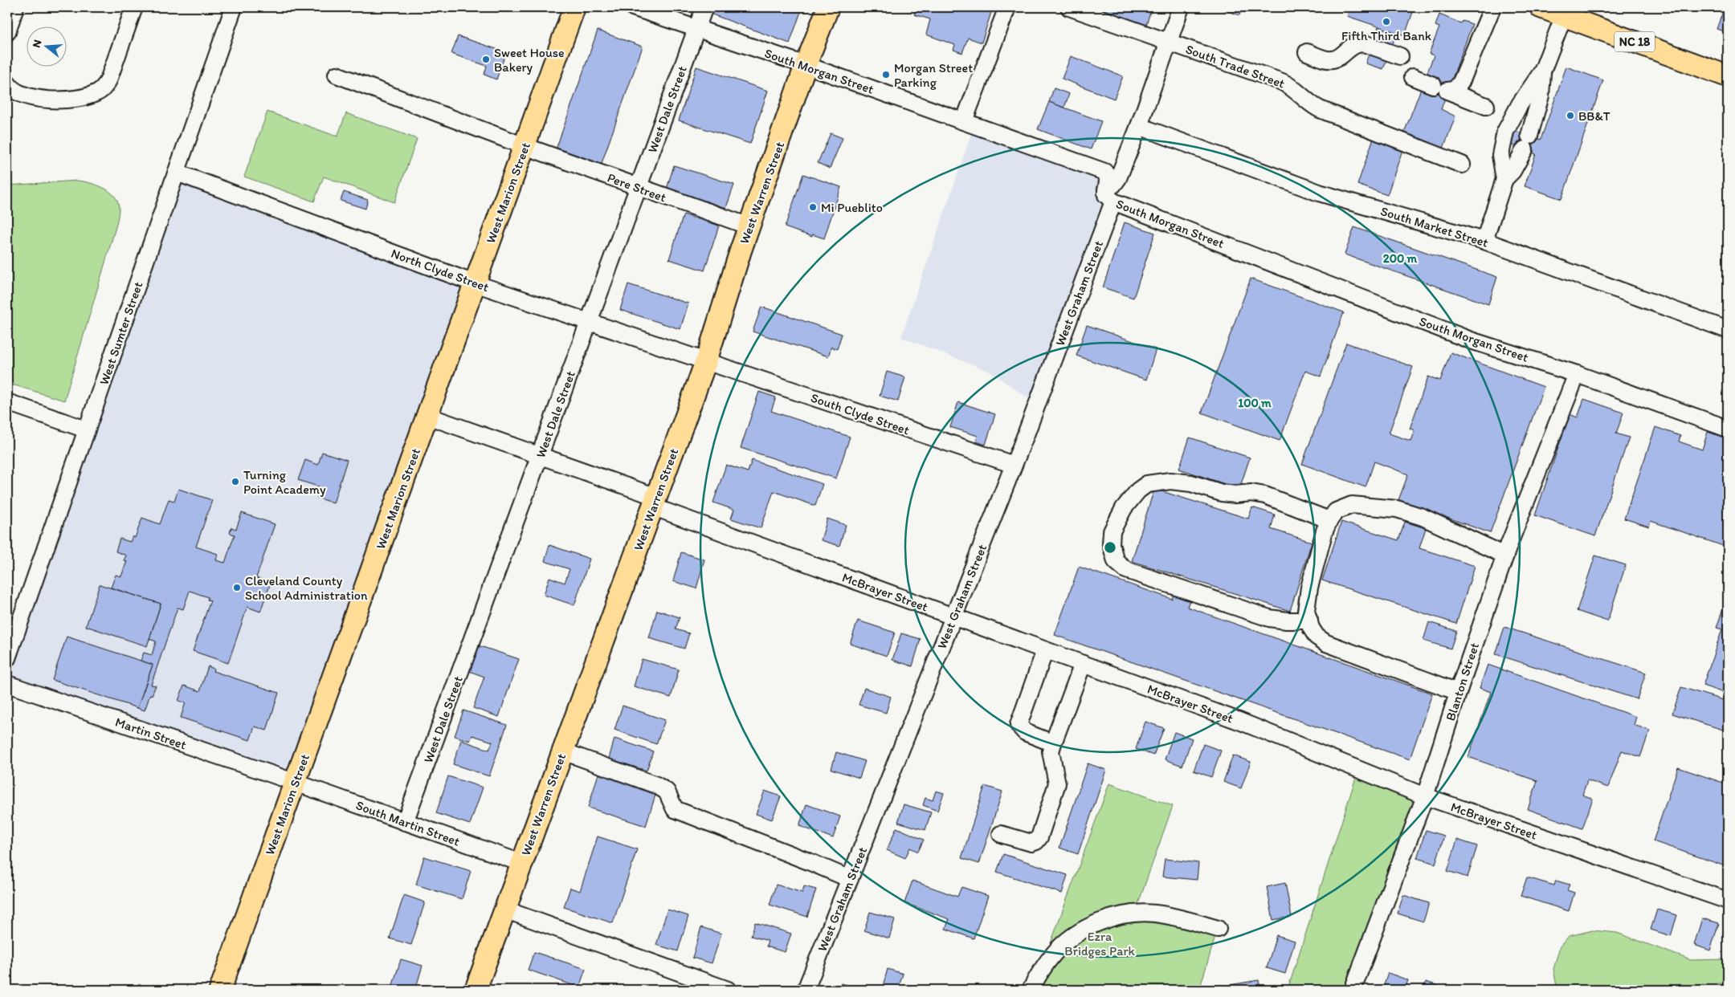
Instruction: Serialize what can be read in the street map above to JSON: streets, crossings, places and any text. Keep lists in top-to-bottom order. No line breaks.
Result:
{"streets":{"main road":["NC 18","West Marion Street","West Warren Street"],"street":["South Trade Street","South Morgan Street","West Dale Street","Pere Street","South Market Street","North Clyde Street","West Graham Street","West Sumter Street","South Clyde Street","McBrayer Street","Blanton Street","Martin Street","South Martin Street"]},"crossings":[["South Trade Street","West Graham Street"],["South Morgan Street","West Dale Street"],["South Morgan Street","West Warren Street"],["South Morgan Street","West Graham Street"],["South Morgan Street","Blanton Street"],["West Dale Street","Pere Street"],["West Dale Street","North Clyde Street"],["West Dale Street","McBrayer Street"],["West Dale Street","South Martin Street"],["Pere Street","West Marion Street"],["Pere Street","West Warren Street"],["West Marion Street","North Clyde Street"],["West Marion Street","McBrayer Street"],["West Marion Street","Martin Street"],["West Marion Street","South Martin Street"],["West Warren Street","North Clyde Street"],["West Warren Street","South Clyde Street"],["West Warren Street","McBrayer Street"],["West Warren Street","South Martin Street"],["South Market Street","West Graham Street"],["North Clyde Street","West Sumter Street"],["North Clyde Street","South Clyde Street"],["West Graham Street","South Clyde Street"],["West Graham Street","McBrayer Street"],["McBrayer Street","Blanton Street"],["Martin Street","South Martin Street"]],"parks":["Ezra Bridges Park"],"places":["Fifth Third Bank","Sweet House Bakery","Morgan Street Parking","BB&T","Mi Pueblito","Turning Point Academy","Cleveland County School Administration"],"north":"left","rings":["200 m","100 m"]}
